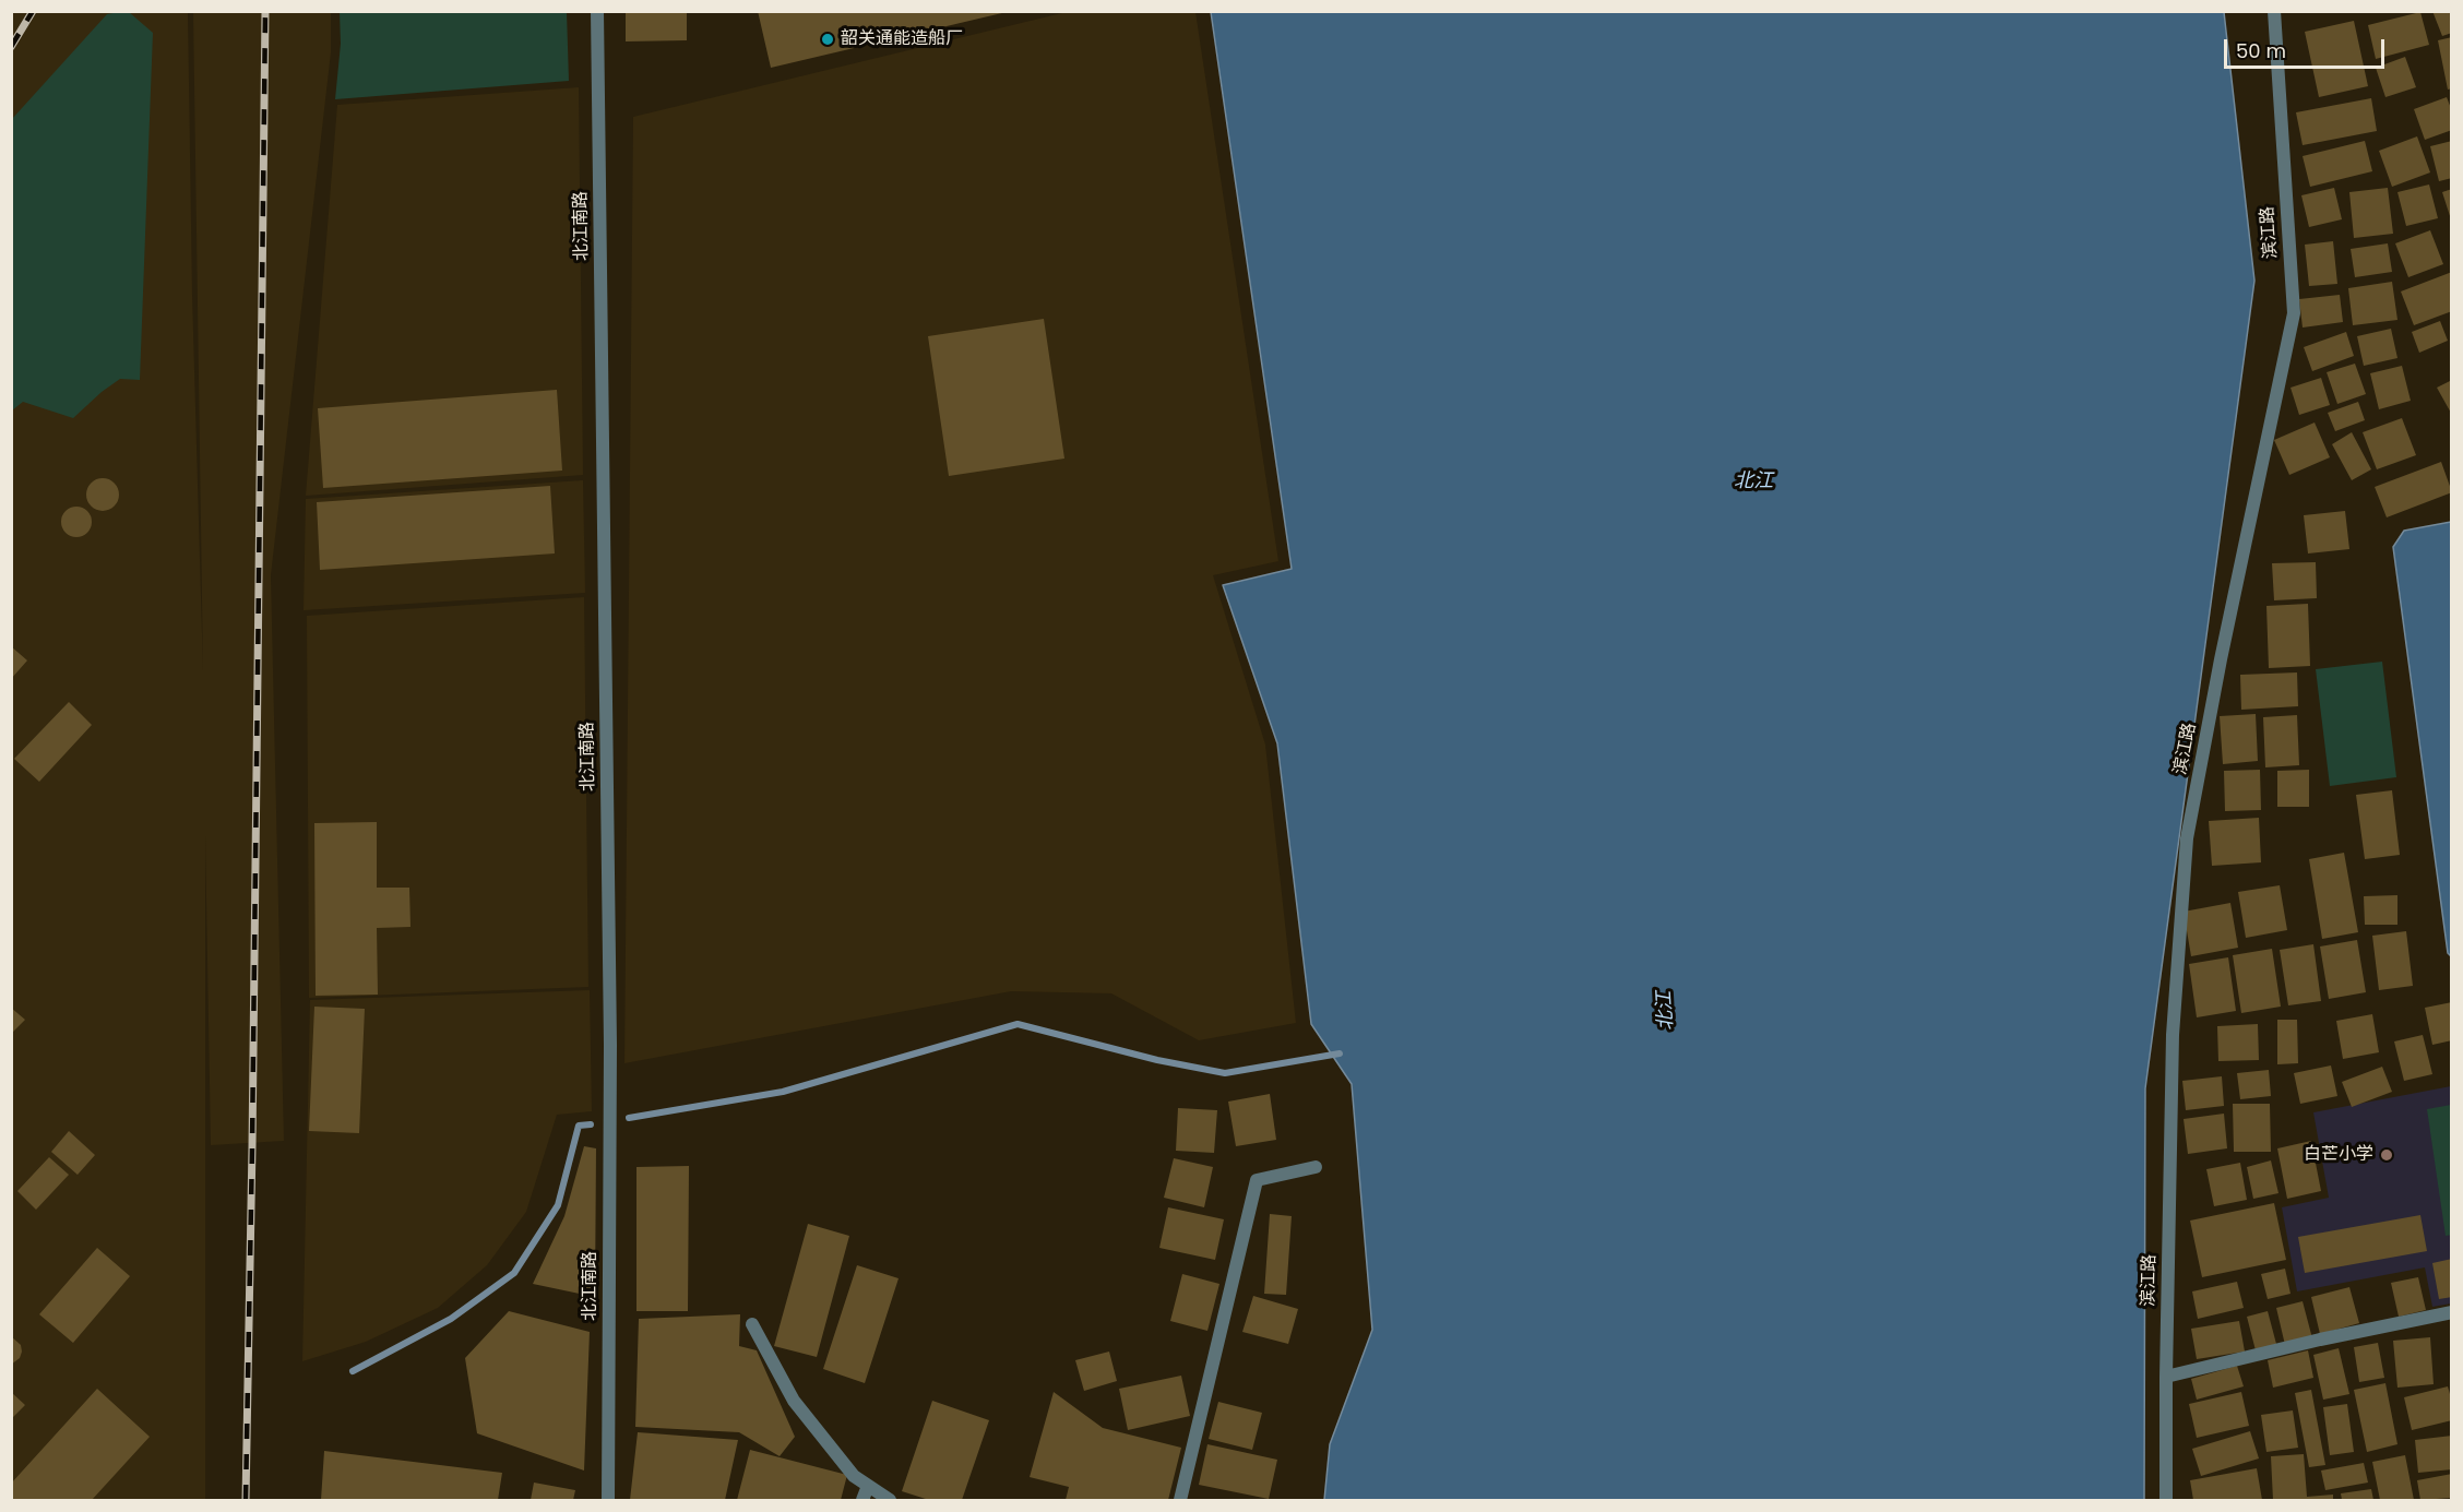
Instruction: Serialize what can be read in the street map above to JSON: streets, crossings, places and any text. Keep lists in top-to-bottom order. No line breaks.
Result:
{"streets":{"street":["北江南路","滨江路"]},"water":["北江"],"places":["韶关通能造船厂","白芒小学"],"scale_bar":"50 m"}
